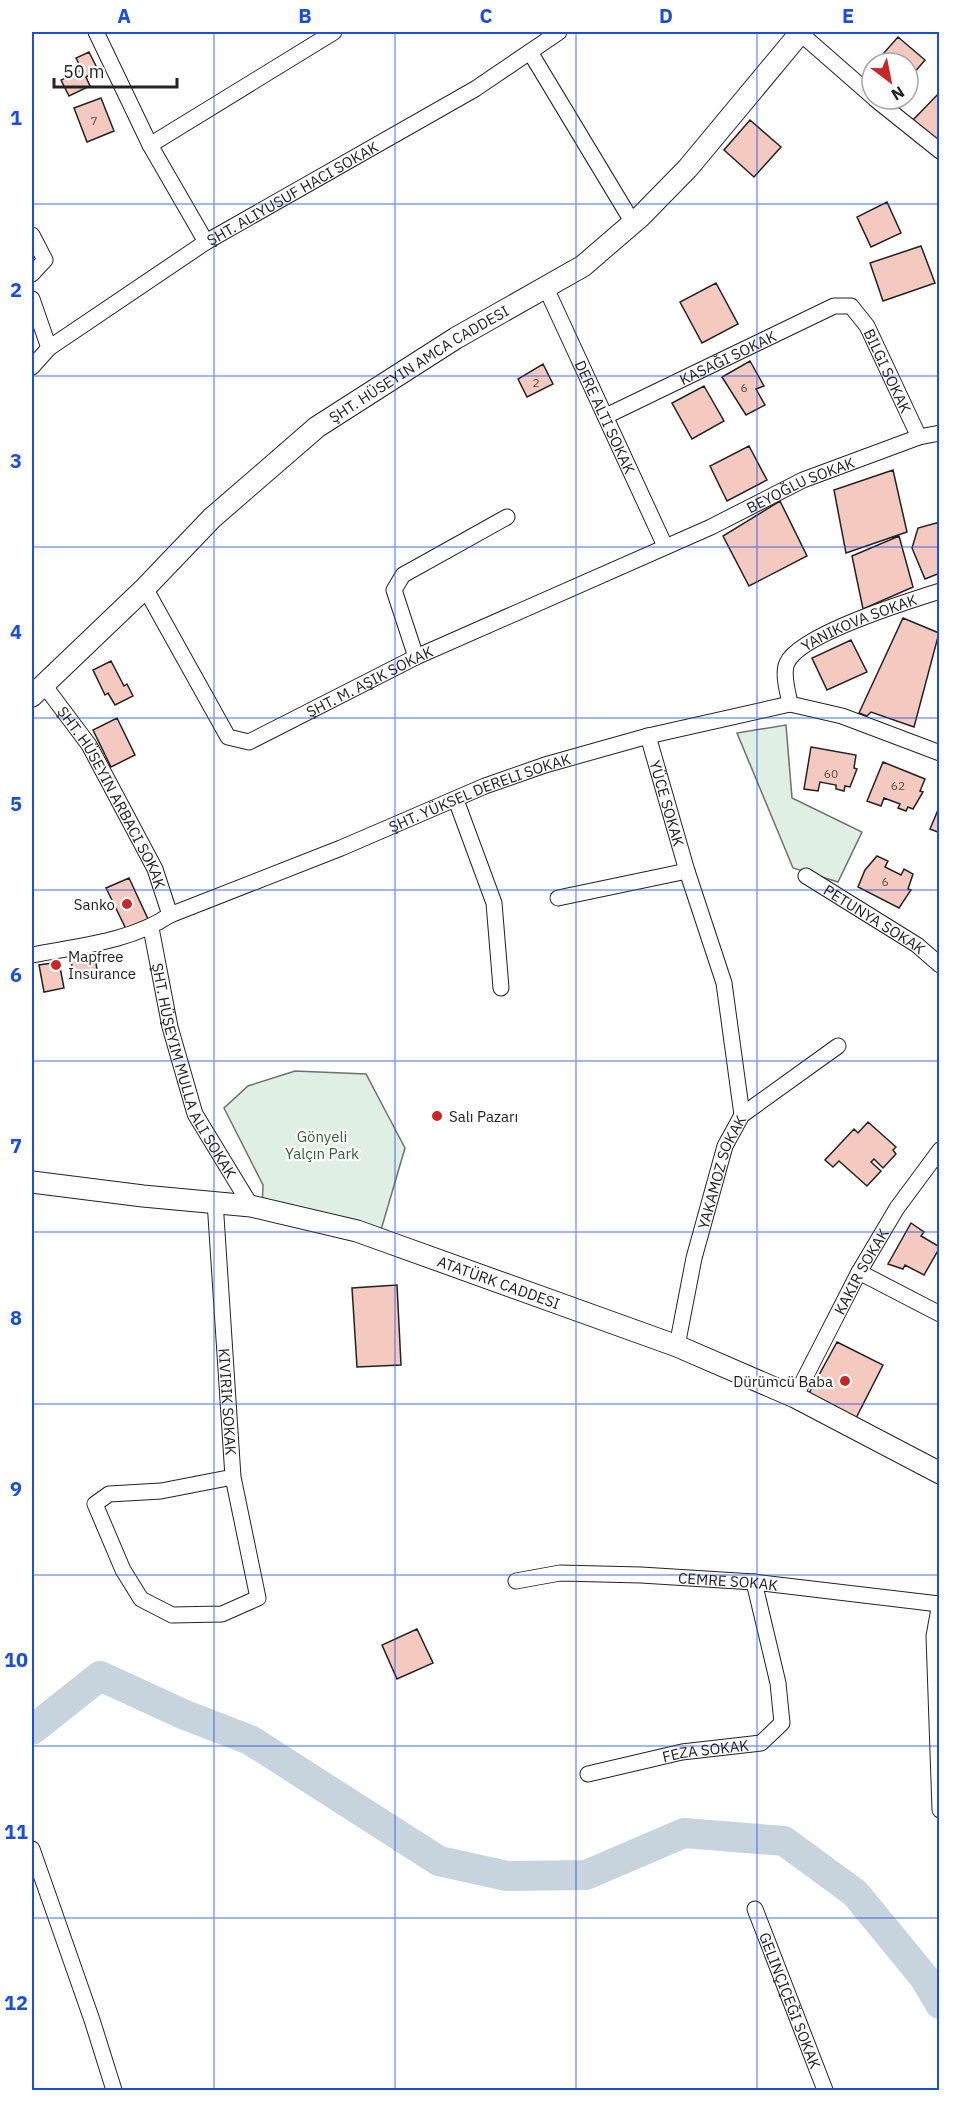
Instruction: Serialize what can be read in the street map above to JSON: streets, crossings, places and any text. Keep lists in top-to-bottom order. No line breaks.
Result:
{"streets":{"street":["ŞHT. HÜSEYIN AMCA CADDESI","BILGI SOKAK","BEYOĞLU SOKAK","YANIKOVA SOKAK","ŞHT. YÜKSEL DERELI SOKAK","YÜCE SOKAK","PETUNYA SOKAK","ŞHT. HÜŞEYIM MULLA ALI SOKAK","YAKAMOZ SOKAK","ATATÜRK CADDESI","CEMRE SOKAK","FEZA SOKAK","GELINÇIÇEĞI SOKAK"]},"crossings":[["ŞHT. HÜSEYIN AMCA CADDESI","BEYOĞLU SOKAK"],["BILGI SOKAK","BEYOĞLU SOKAK"],["YANIKOVA SOKAK","ŞHT. YÜKSEL DERELI SOKAK"],["ŞHT. YÜKSEL DERELI SOKAK","YÜCE SOKAK"],["ŞHT. YÜKSEL DERELI SOKAK","ŞHT. HÜŞEYIM MULLA ALI SOKAK"],["YÜCE SOKAK","YAKAMOZ SOKAK"],["ŞHT. HÜŞEYIM MULLA ALI SOKAK","ATATÜRK CADDESI"],["YAKAMOZ SOKAK","ATATÜRK CADDESI"],["CEMRE SOKAK","FEZA SOKAK"]],"parks":["Gönyeli Yalçın Park"],"places":["Sanko","Mapfree Insurance","Salı Pazarı","Dürümcü Baba"],"house_numbers":["7","2","6","60","62","6"],"scale_bar":"50 m","north":"bottom right","grid":{"columns":["A","B","C","D","E"],"rows":["1","2","3","4","5","6","7","8","9","10","11","12"]}}
